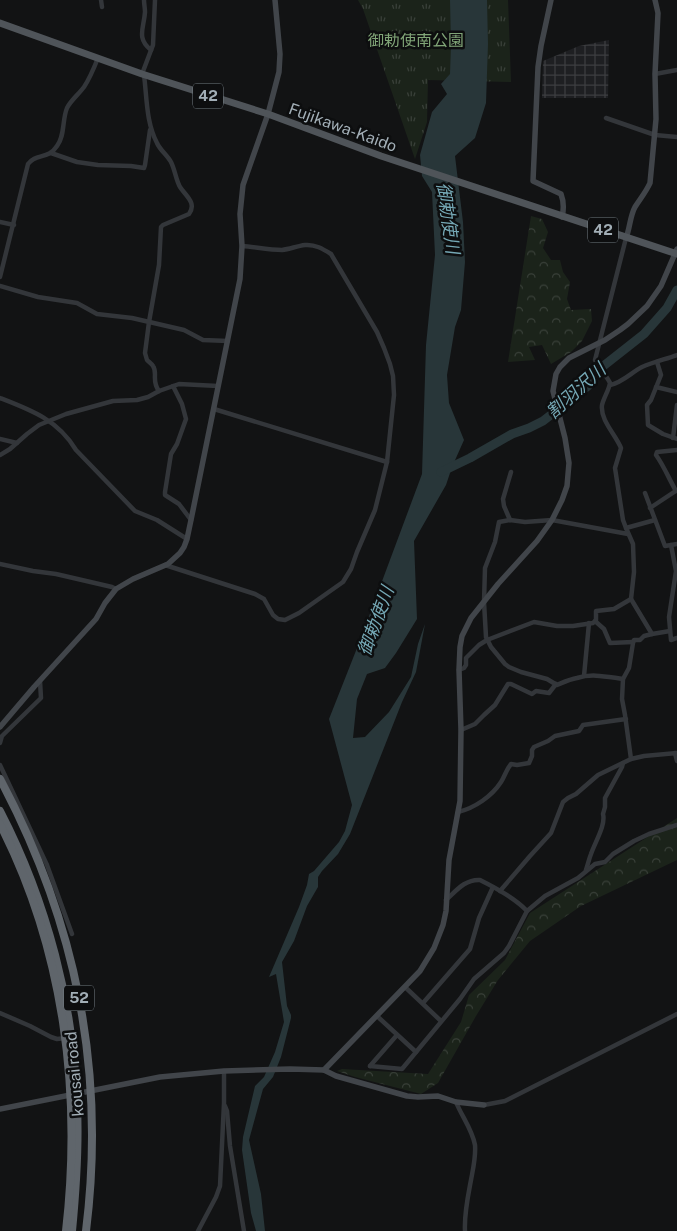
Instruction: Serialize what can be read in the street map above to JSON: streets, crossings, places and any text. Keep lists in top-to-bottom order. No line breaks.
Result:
{"streets":{"highway":["52","kousai road"],"main road":["42","Fujikawa-Kaido"]},"water":["御勅使川","割羽沢川"],"parks":["御勅使南公園"]}
